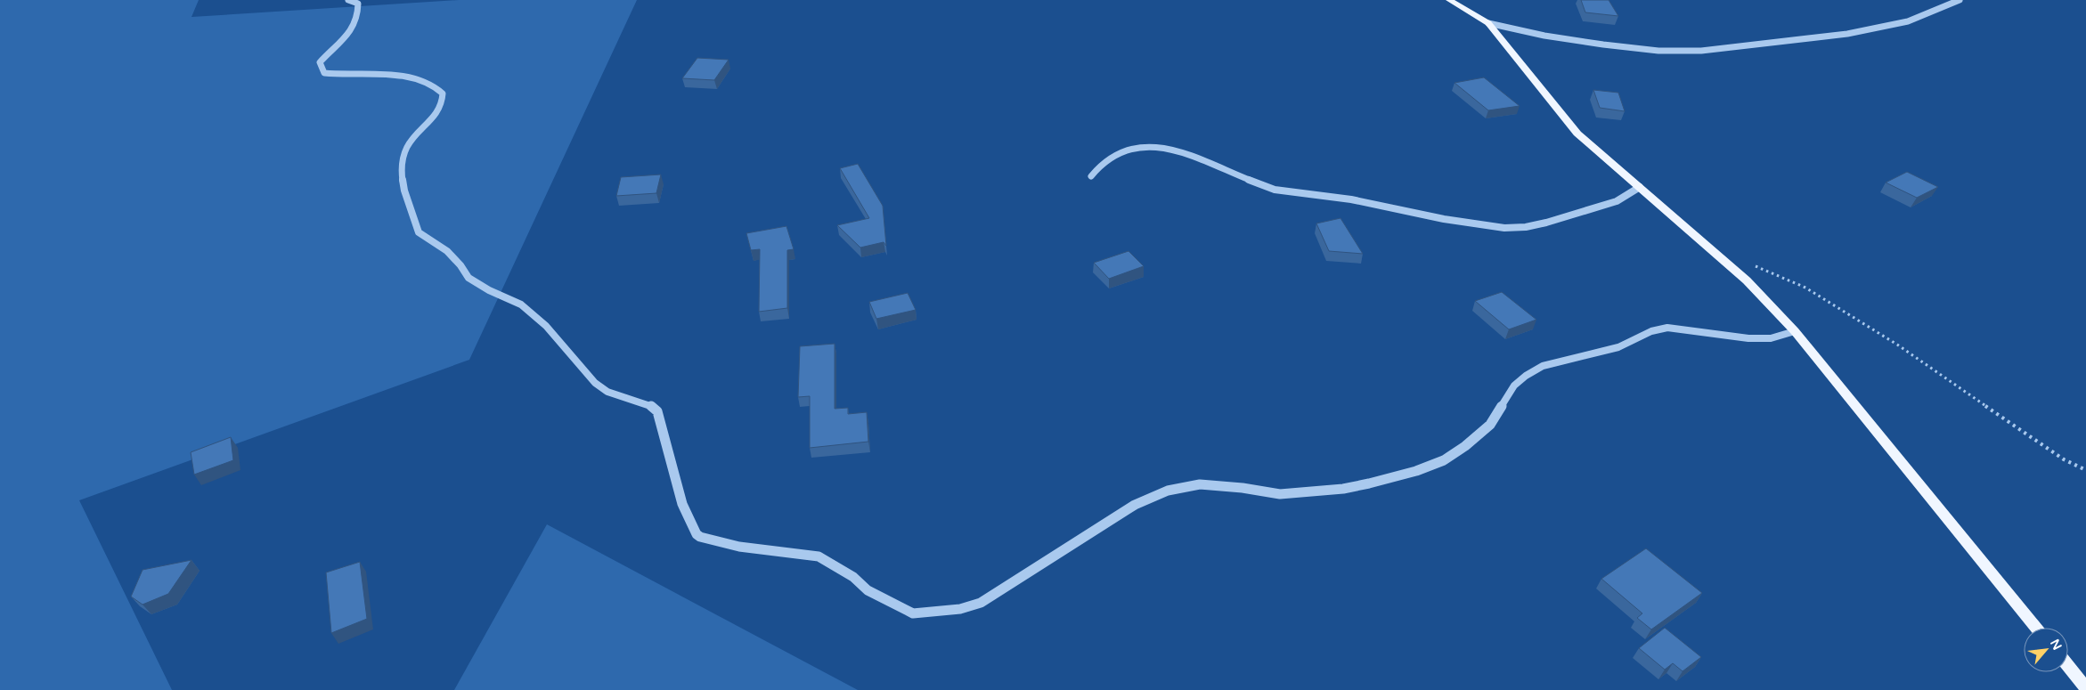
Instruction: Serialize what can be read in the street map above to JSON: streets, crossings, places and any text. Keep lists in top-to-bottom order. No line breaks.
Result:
{"north":"top right"}
